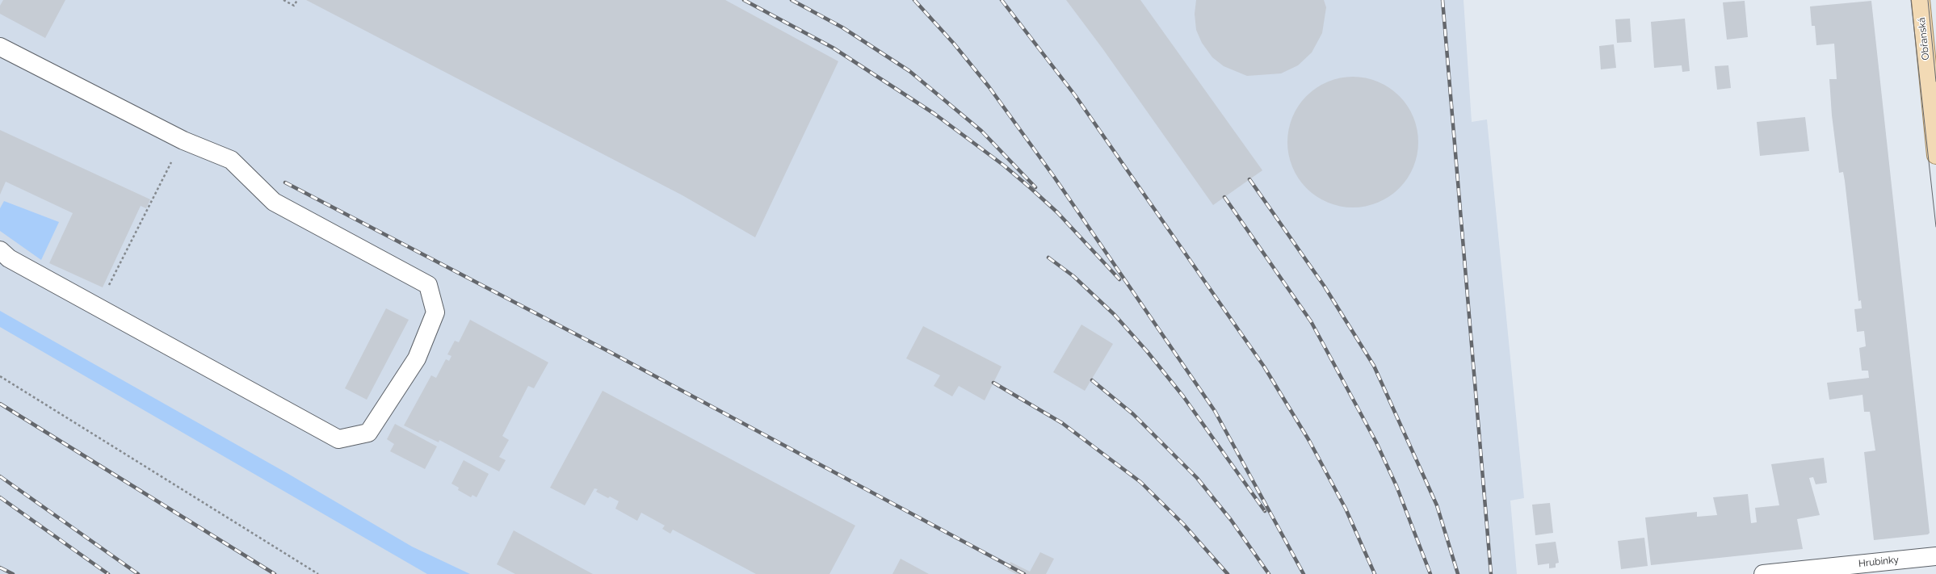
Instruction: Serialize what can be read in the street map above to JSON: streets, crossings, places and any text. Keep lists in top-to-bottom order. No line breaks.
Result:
{"streets":{"main road":["Obřanská"],"street":["Hrubinky"]}}
